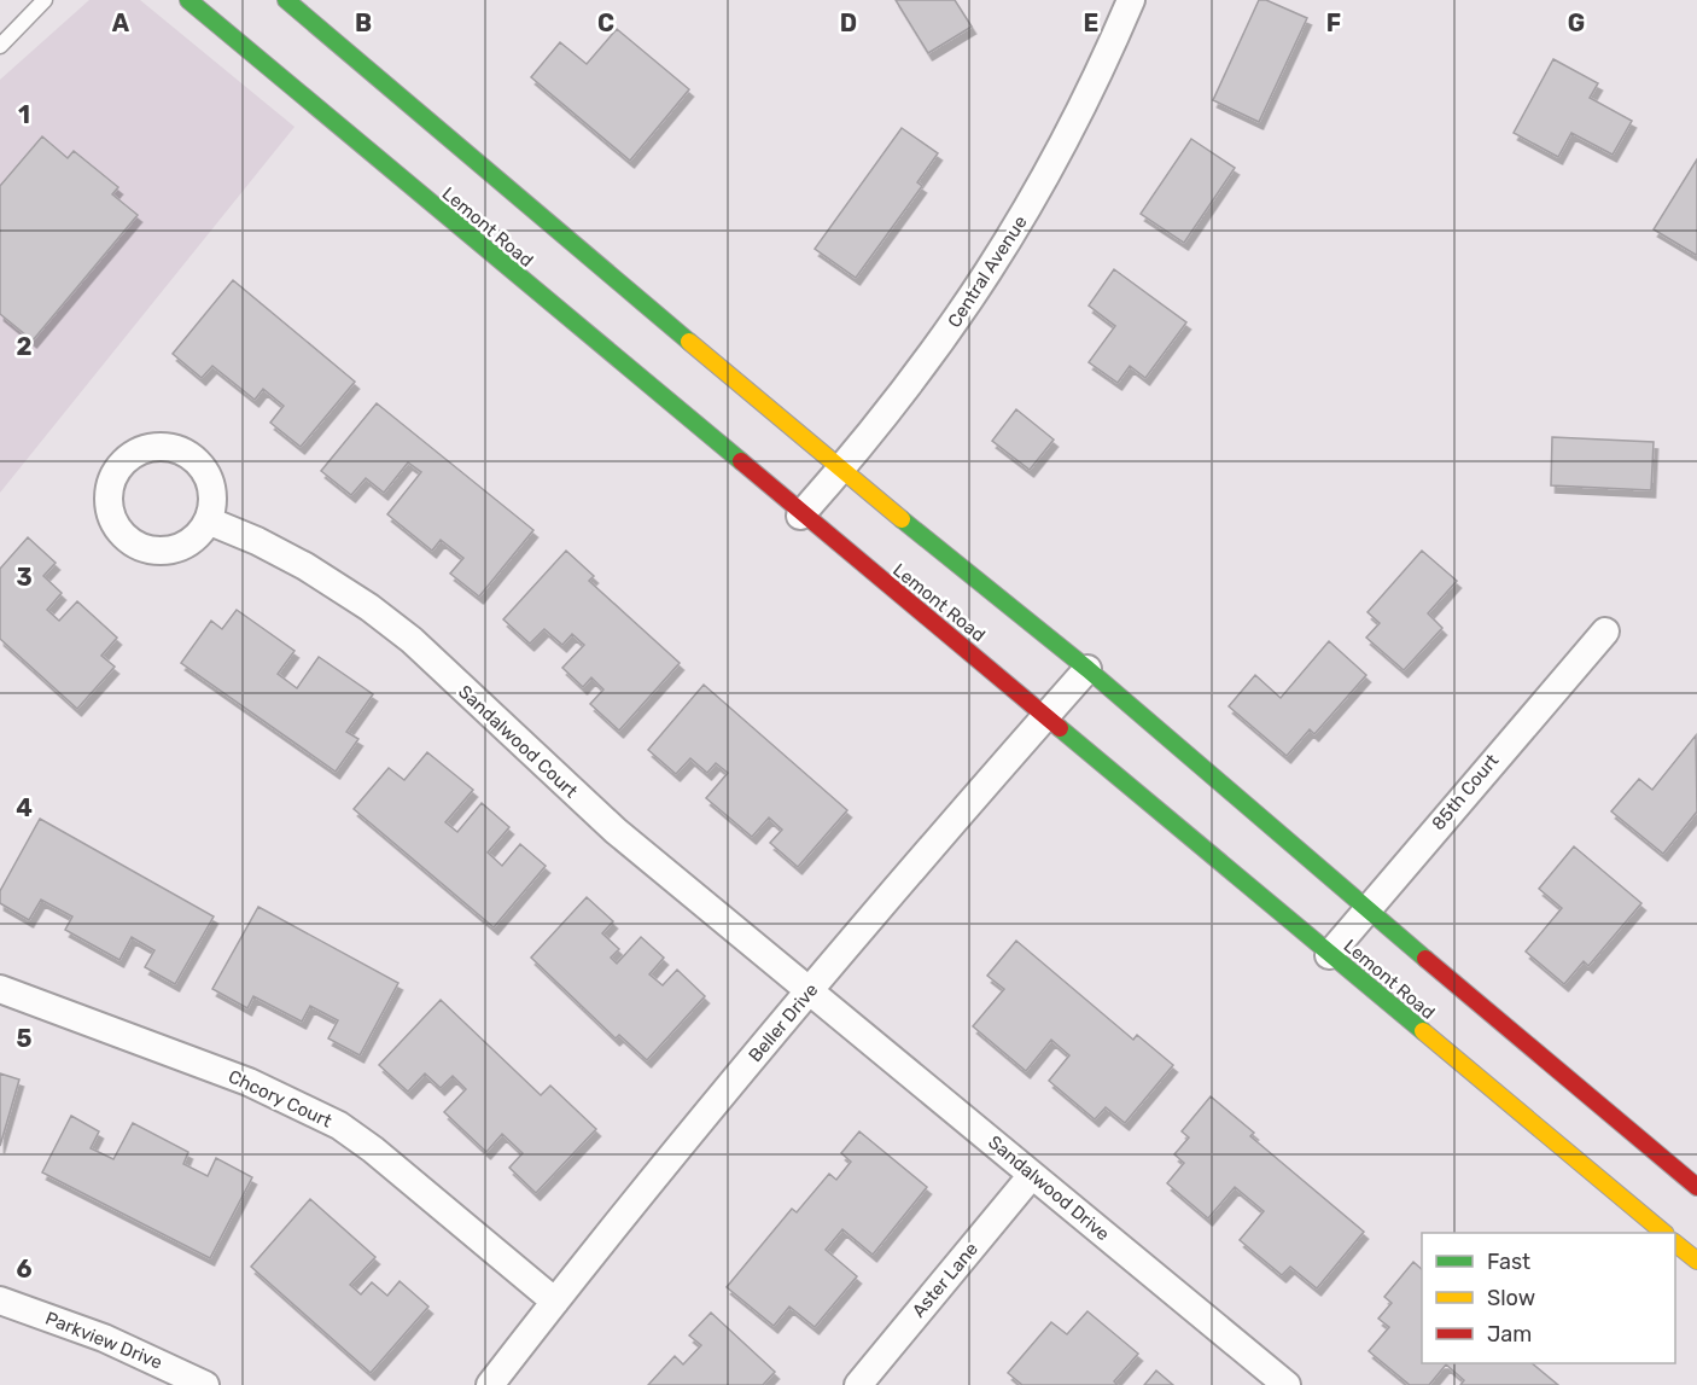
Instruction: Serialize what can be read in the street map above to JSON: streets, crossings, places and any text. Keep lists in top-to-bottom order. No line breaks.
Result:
{"streets":{"main road":["Lemont Road"],"street":["Central Avenue","Sandalwood Court","85th Court","Beller Drive","Chcory Court","Sandalwood Drive","Aster Lane","Parkview Drive"]},"crossings":[["Lemont Road","Central Avenue"],["Lemont Road","85th Court"],["Lemont Road","Beller Drive"],["Sandalwood Court","Beller Drive"],["Sandalwood Court","Sandalwood Drive"],["Beller Drive","Chcory Court"],["Beller Drive","Sandalwood Drive"],["Sandalwood Drive","Aster Lane"]],"legend":["Fast","Slow","Jam"],"grid":{"columns":["A","B","C","D","E","F","G"],"rows":["1","2","3","4","5","6"]}}
